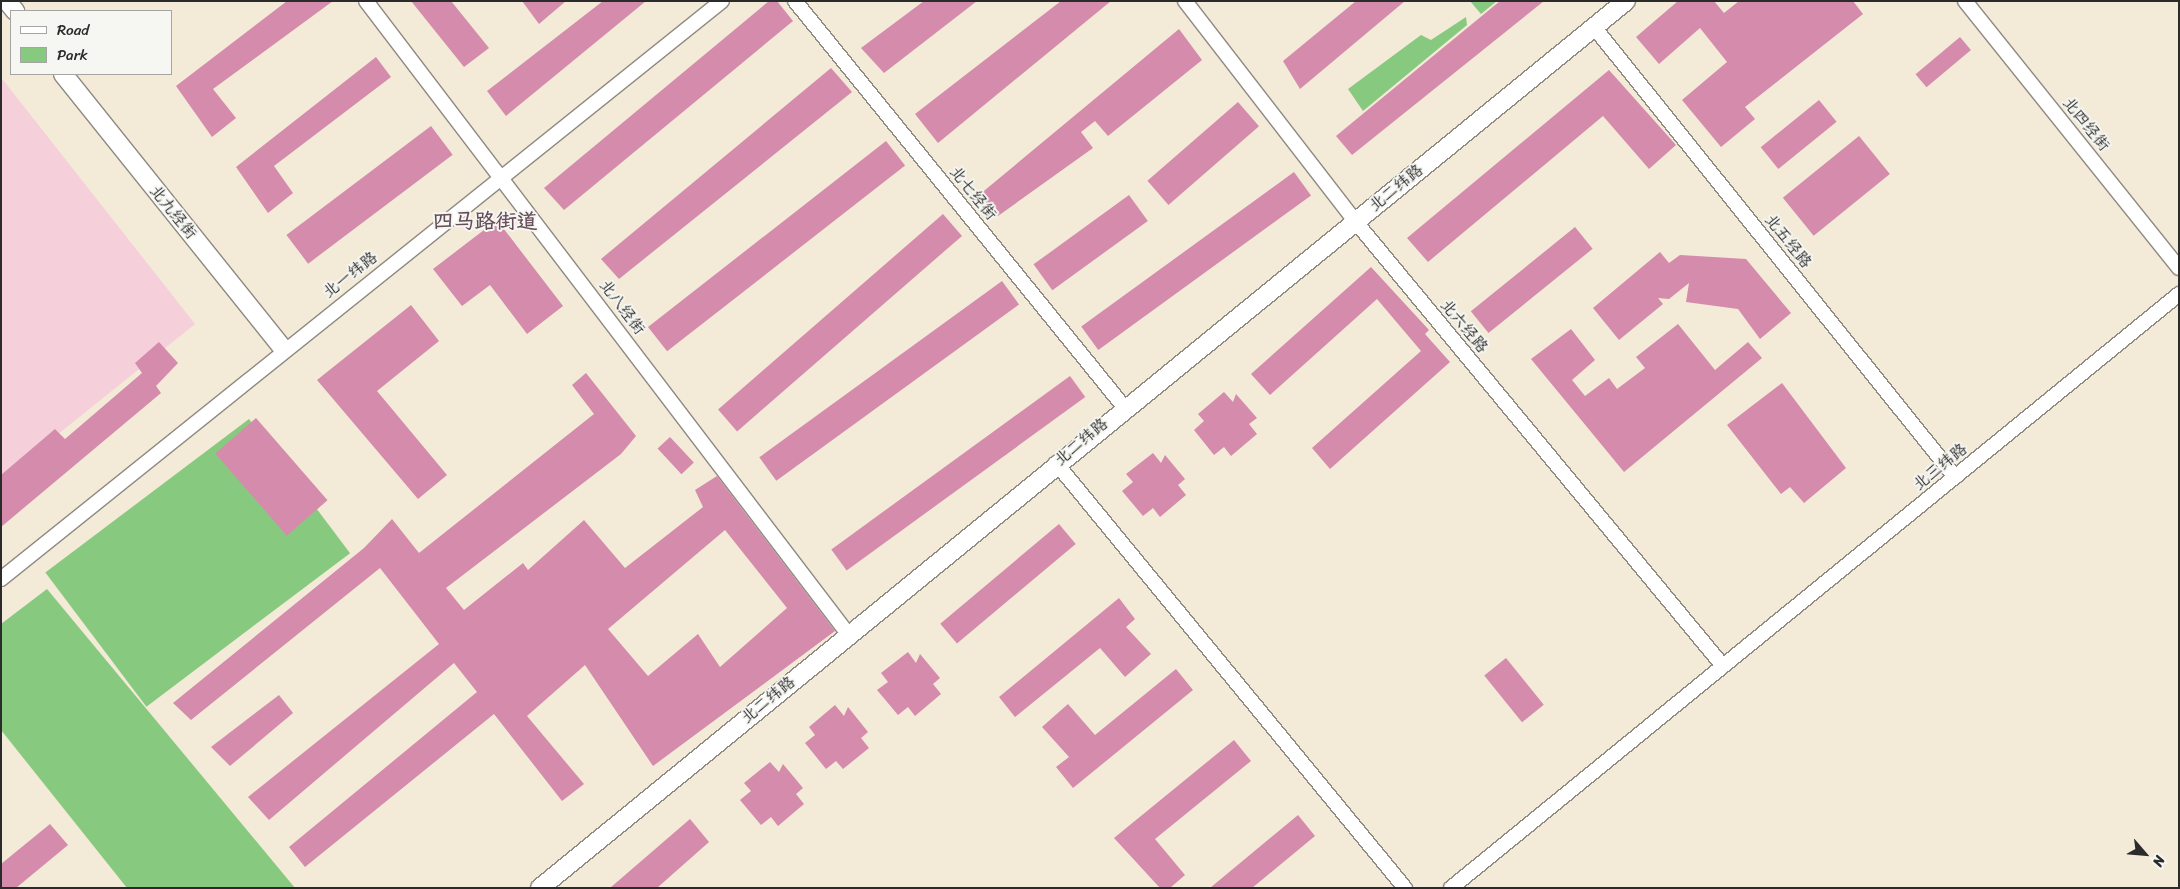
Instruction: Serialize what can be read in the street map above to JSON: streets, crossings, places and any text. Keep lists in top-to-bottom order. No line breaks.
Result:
{"streets":{"street":["北四经街","北二纬路","北七经街","北九经街","北五经路","北一纬路","北八经街","北六经路","北三纬路"]},"crossings":[["北二纬路","北七经街"],["北二纬路","北五经路"],["北二纬路","北八经街"],["北二纬路","北六经路"],["北九经街","北一纬路"],["北五经路","北三纬路"],["北一纬路","北八经街"],["北六经路","北三纬路"]],"districts":["四马路街道"],"legend":["Road","Park"],"north":"bottom right"}
